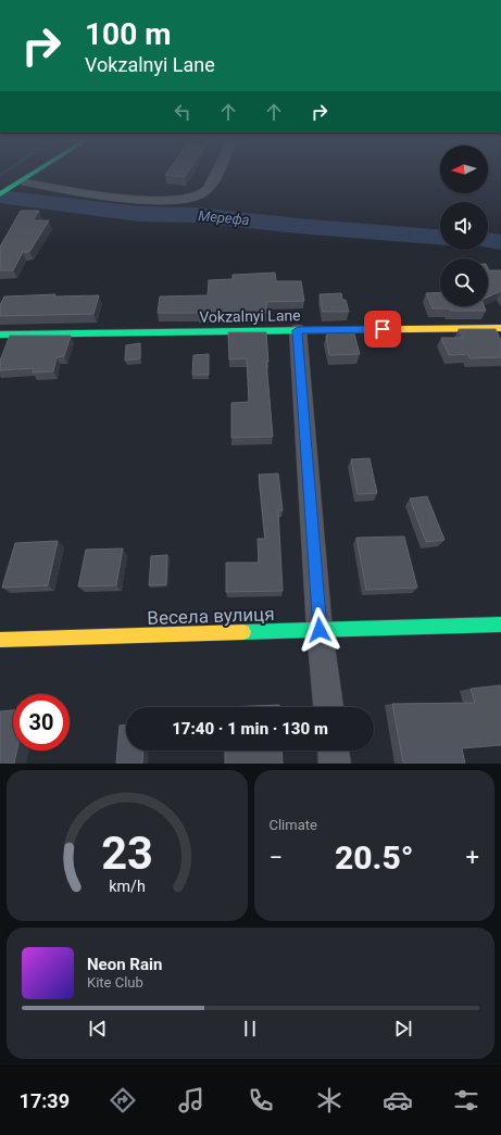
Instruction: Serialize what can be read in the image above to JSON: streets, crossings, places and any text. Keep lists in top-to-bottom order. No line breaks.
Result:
{"streets":{"street":["Vokzalnyi Lane","Весела вулиця"]},"water":["Мерефа"],"north":"left","page":{"turn":["100 m","Vokzalnyi Lane"],"limit":"30","trip":"17:40 · 1 min · 130 m","tile":"Climate","heat":["−","20.5°","+"],"song":["Neon Rain","Kite Club"],"tabs":"17:39","gauge":["23","km/h"]}}
